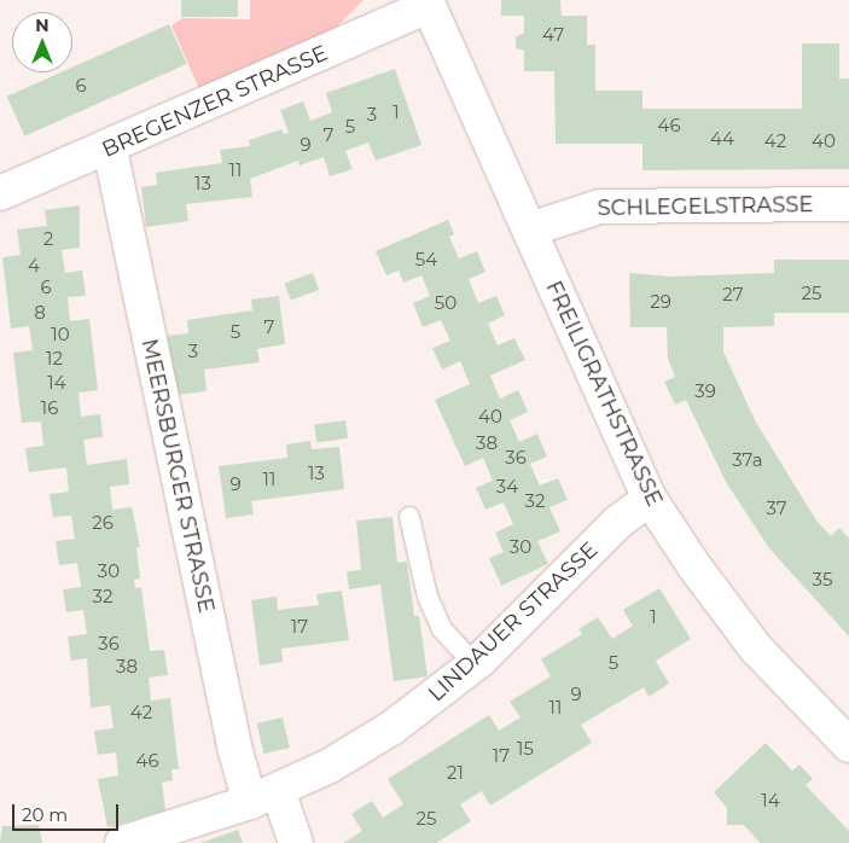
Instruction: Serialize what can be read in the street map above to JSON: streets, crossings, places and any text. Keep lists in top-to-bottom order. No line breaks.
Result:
{"streets":{"street":["BREGENZER STRASSE","SCHLEGELSTRASSE","FREILIGRATHSTRASSE","MEERSBURGER STRASSE","LINDAUER STRASSE"]},"crossings":[["BREGENZER STRASSE","FREILIGRATHSTRASSE"],["BREGENZER STRASSE","MEERSBURGER STRASSE"],["SCHLEGELSTRASSE","FREILIGRATHSTRASSE"],["FREILIGRATHSTRASSE","LINDAUER STRASSE"],["MEERSBURGER STRASSE","LINDAUER STRASSE"]],"house_numbers":["47","6","1","3","46","5","7","44","42","40","9","11","13","2","54","4","6","25","27","29","50","8","7","5","10","3","12","14","39","16","40","38","36","37a","13","11","9","34","32","37","26","30","30","35","32","1","17","36","5","38","9","11","42","15","17","46","21","14","25"],"scale_bar":"20 m","north":"top"}
